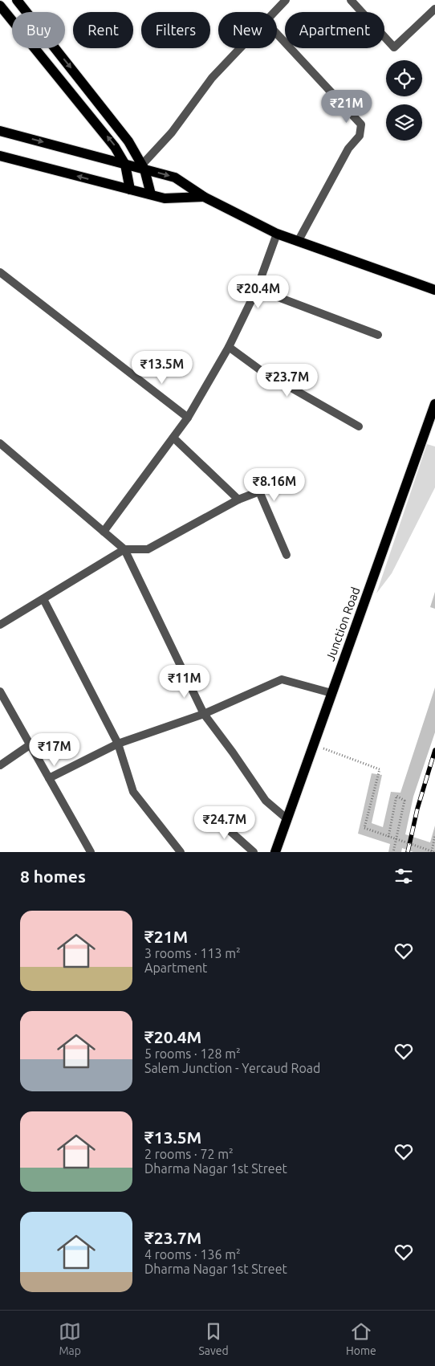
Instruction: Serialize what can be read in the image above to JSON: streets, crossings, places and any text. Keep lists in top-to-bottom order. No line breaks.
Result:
{"streets":{"main road":["Junction Road"]},"page":{"chip":["Buy","Rent","Filters","New","Apartment"],"price":["₹21M","₹20.4M","₹13.5M","₹23.7M","₹8.16M","₹11M","₹17M","₹24.7M"],"heading":"8 homes","list":[{"name":"₹21M","note":"3 rooms · 113 m² · Apartment"},{"name":"₹20.4M","note":"5 rooms · 128 m² · Salem Junction - Yercaud Road"},{"name":"₹13.5M","note":"2 rooms · 72 m² · Dharma Nagar 1st Street"},{"name":"₹23.7M","note":"4 rooms · 136 m² · Dharma Nagar 1st Street"}],"tabs":["Map","Saved","Home"]}}
